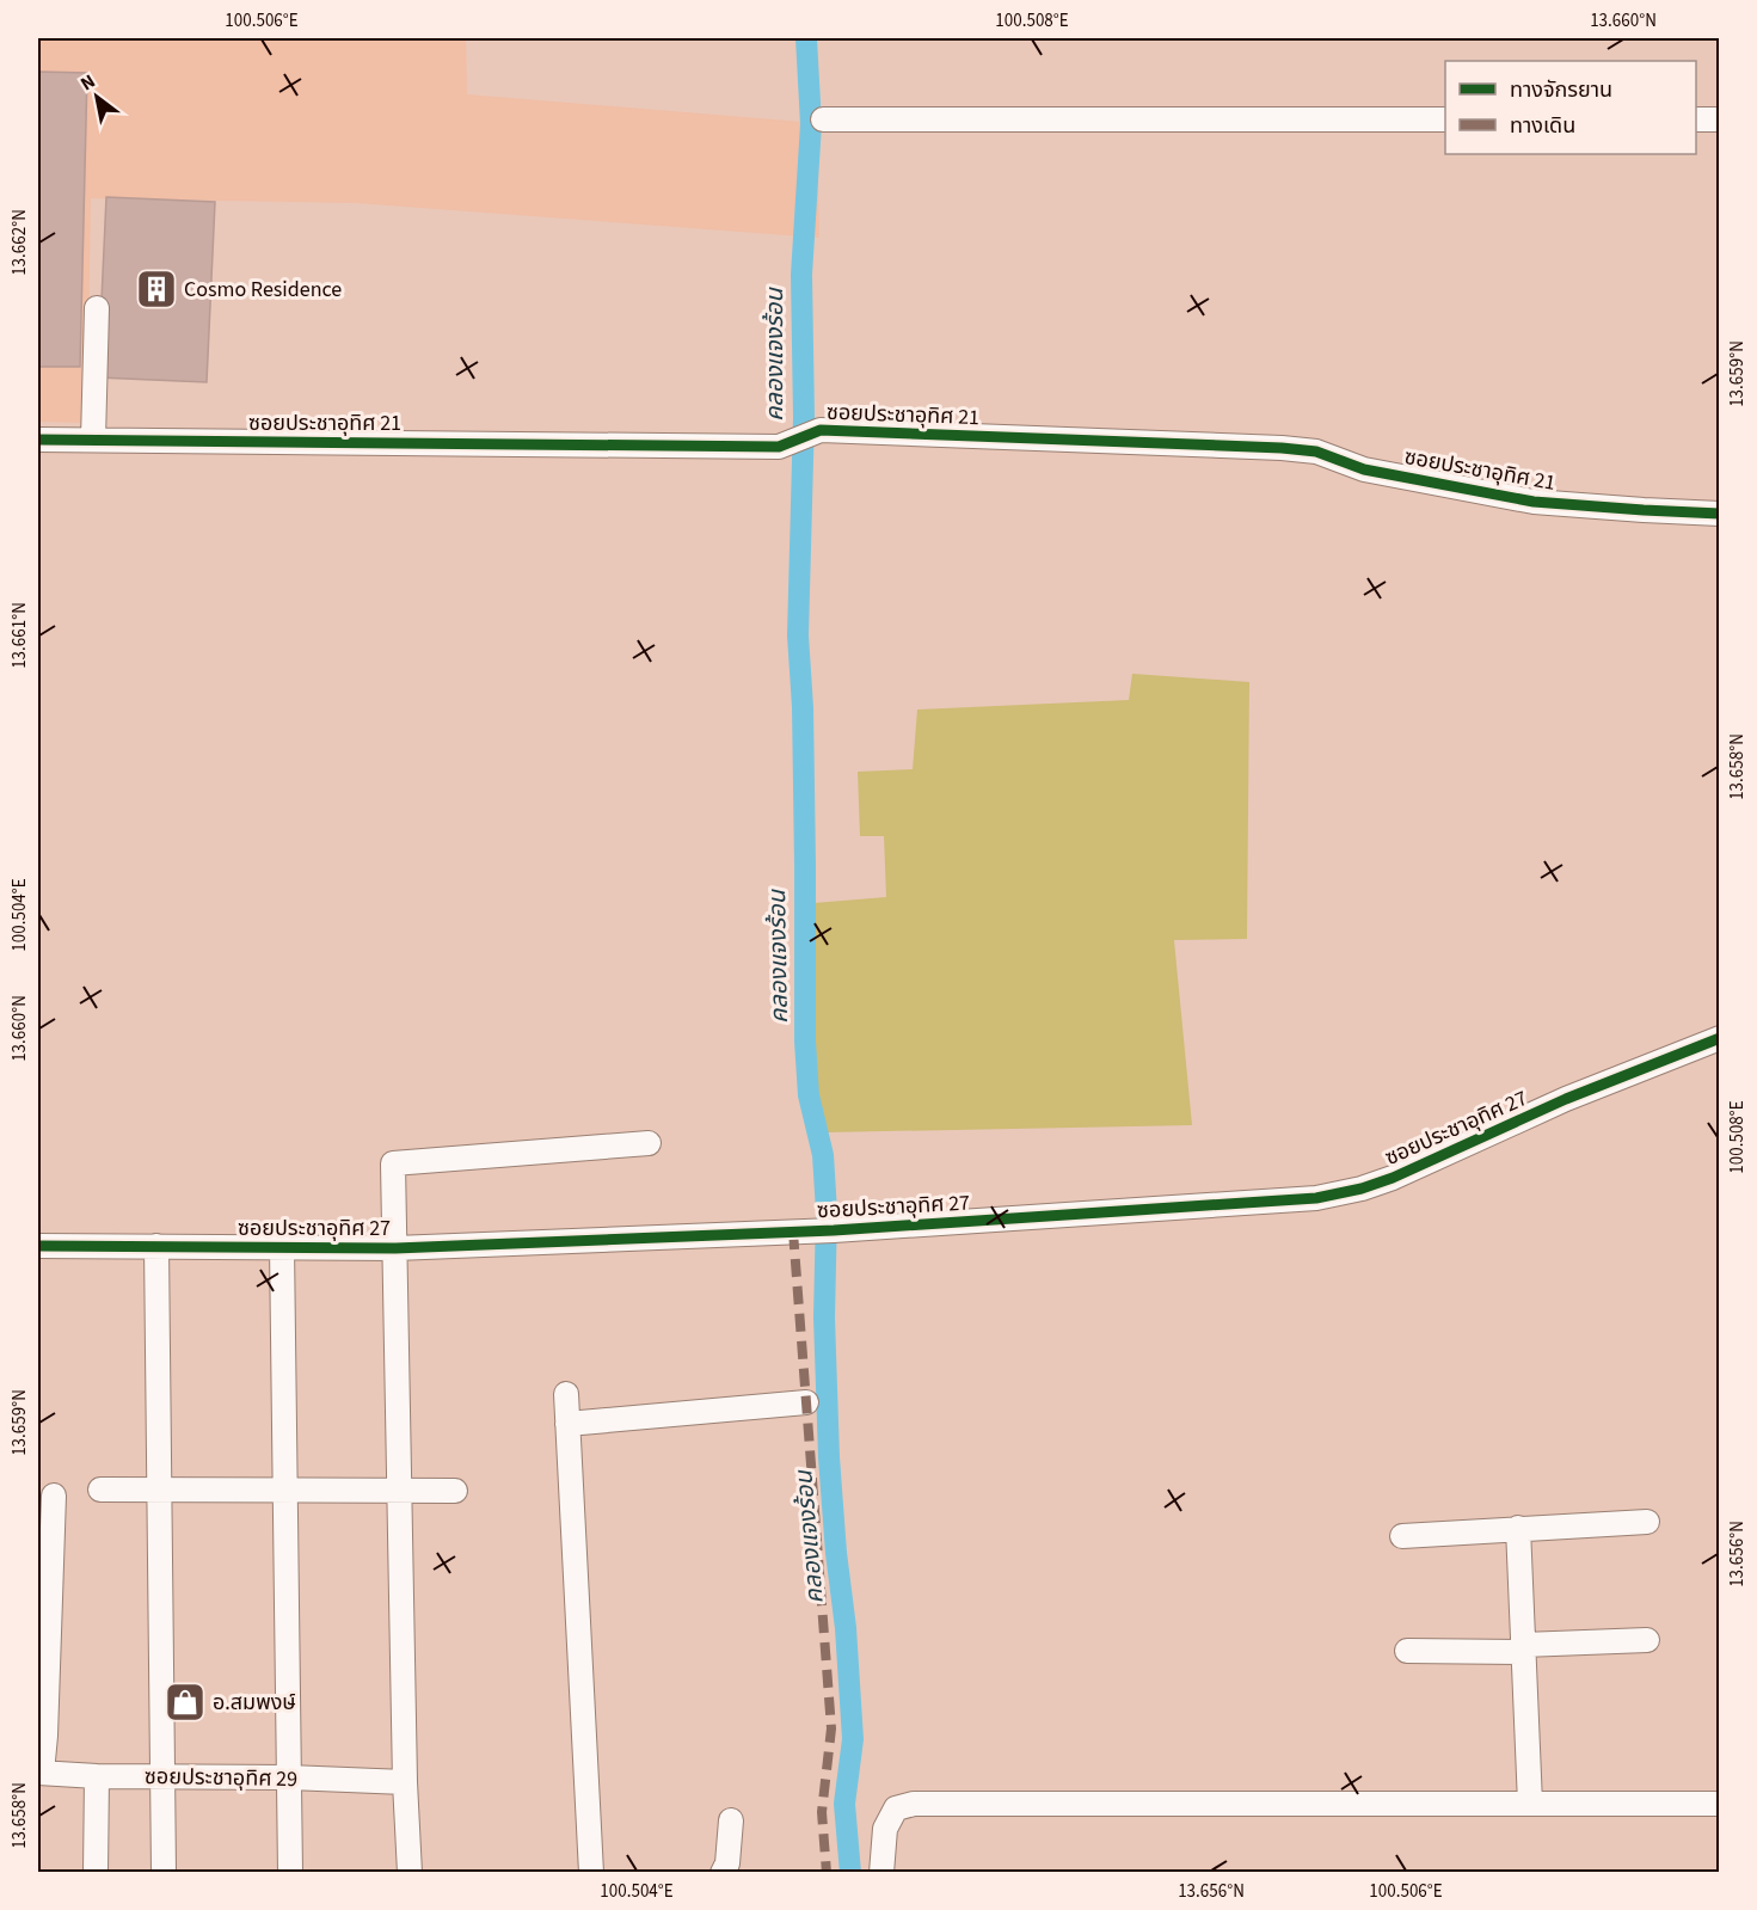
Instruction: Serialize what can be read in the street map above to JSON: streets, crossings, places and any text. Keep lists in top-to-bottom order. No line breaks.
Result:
{"streets":{"street":["ซอยประชาอุทิศ 21","ซอยประชาอุทิศ 27","ซอยประชาอุทิศ 29"]},"crossings":[["ซอยประชาอุทิศ 27","ซอยประชาอุทิศ 29"]],"water":["คลองแจงร้อน"],"places":{"building":["Cosmo Residence"],"shop":["อ.สมพงษ์"]},"legend":["ทางจักรยาน","ทางเดิน"],"north":"top left","coordinates":["100.506°E","100.508°E","13.660°N","13.662°N","13.659°N","13.661°N","13.658°N","100.504°E","13.656°N"]}
